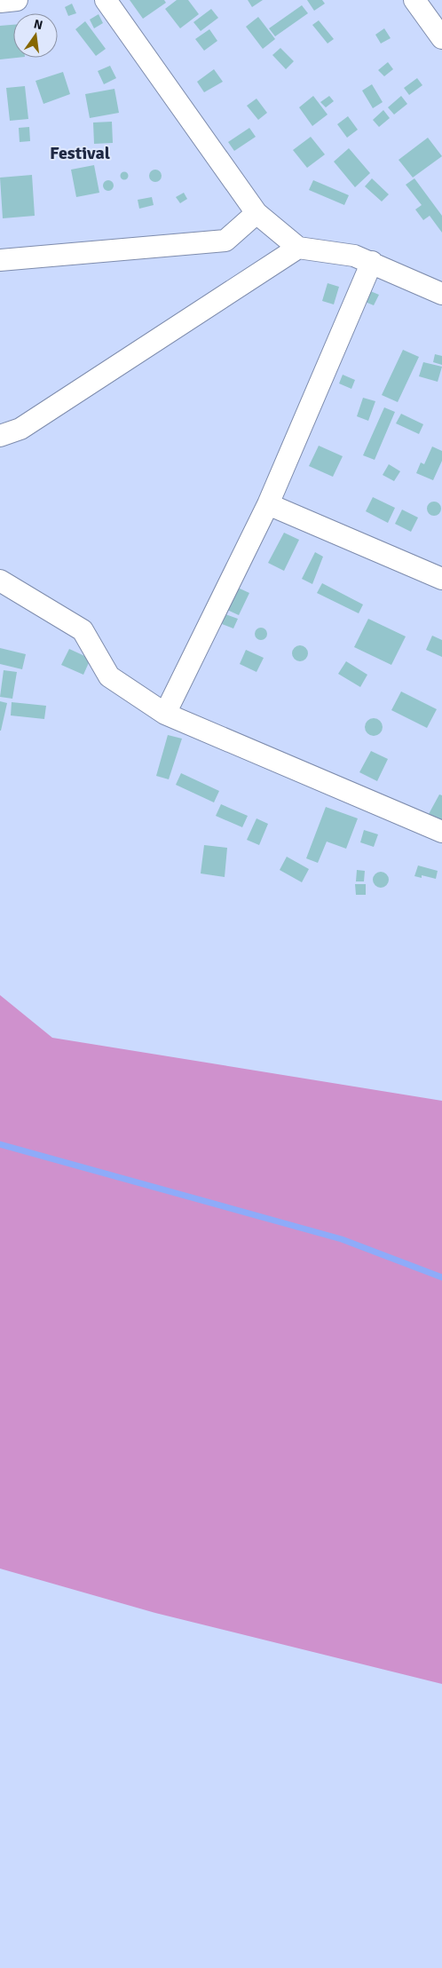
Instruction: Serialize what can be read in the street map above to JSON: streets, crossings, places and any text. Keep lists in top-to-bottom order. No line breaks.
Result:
{"districts":["Festival"],"north":"top"}
